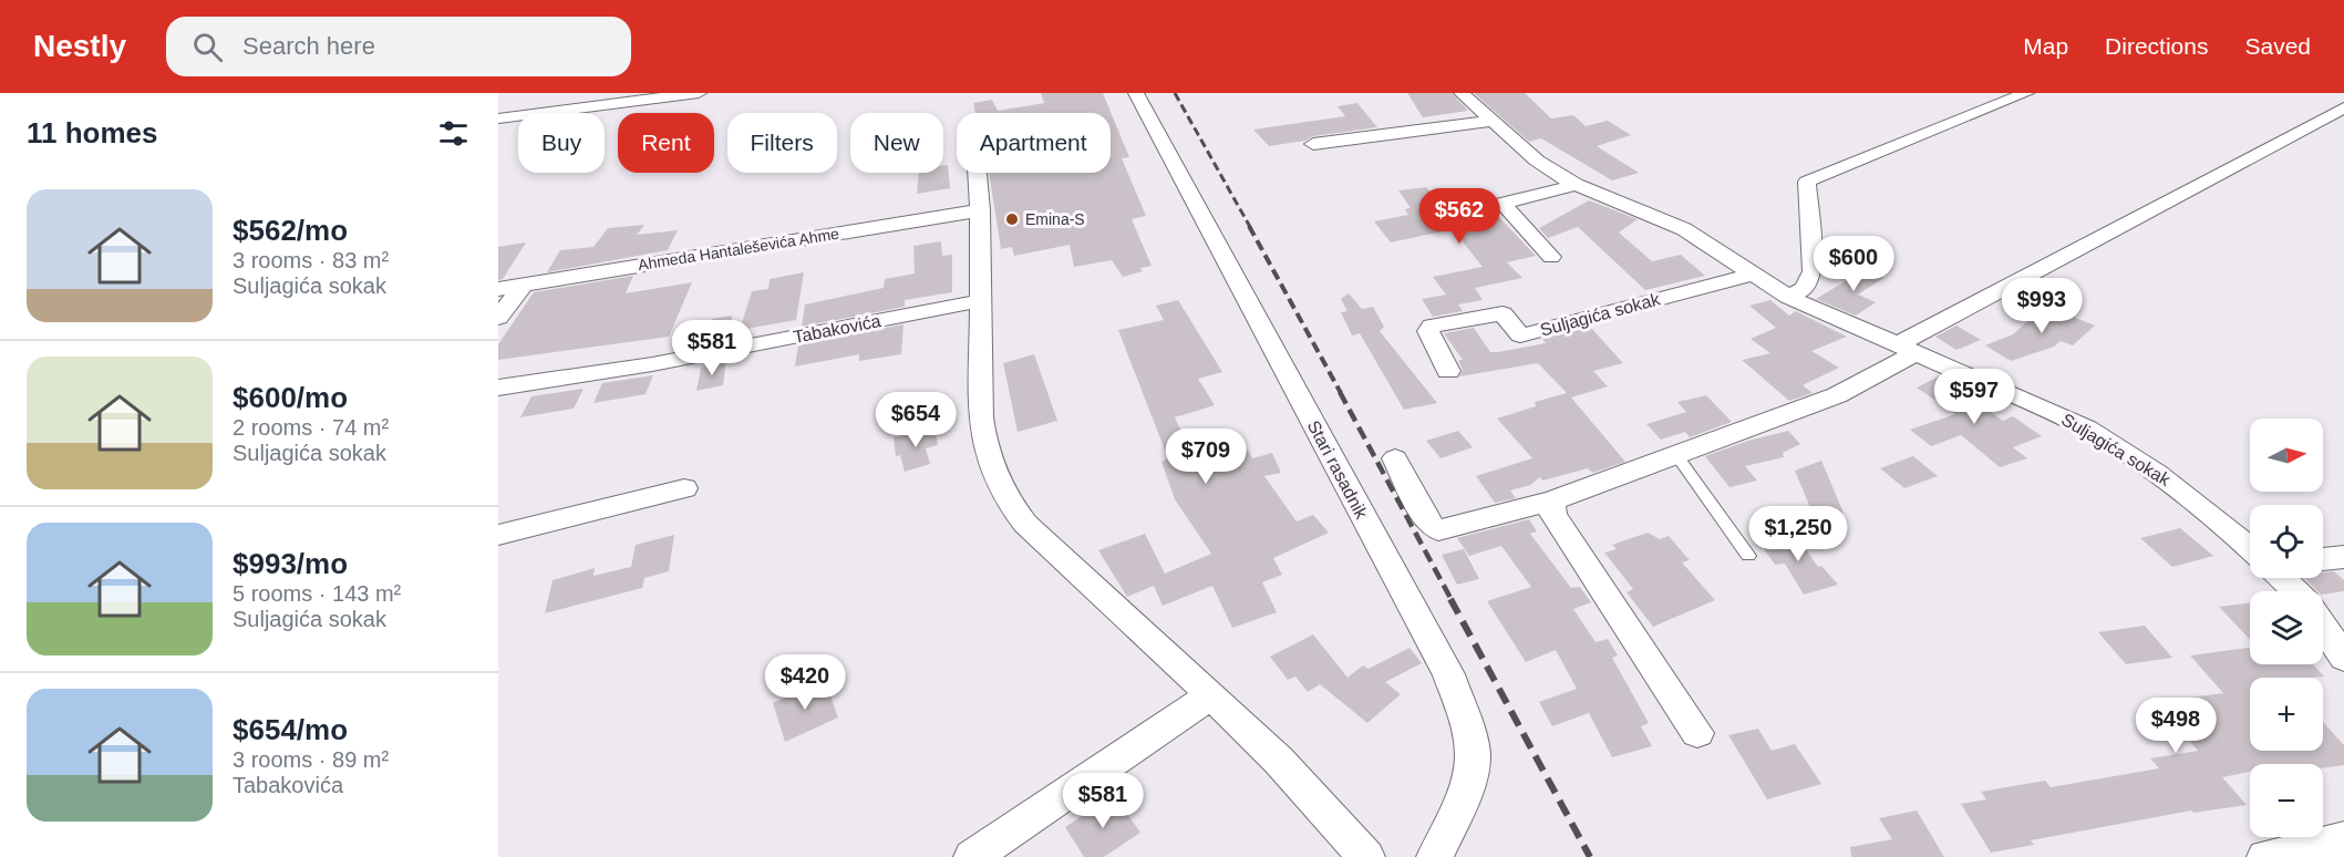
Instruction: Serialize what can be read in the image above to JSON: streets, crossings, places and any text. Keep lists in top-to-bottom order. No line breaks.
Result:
{"streets":{"street":["Ahmeda Hantaleševića Ahme","Suljagića sokak","Tabakovića","Stari rasadnik"]},"places":["Emina-S"],"north":"right","page":{"header":"Nestly","search":"Search here","nav":["Map","Directions","Saved"],"heading":"11 homes","chip":["Buy","Rent","Filters","New","Apartment"],"list":[{"name":"$562/mo","note":"3 rooms · 83 m² · Suljagića sokak"},{"name":"$600/mo","note":"2 rooms · 74 m² · Suljagića sokak"},{"name":"$993/mo","note":"5 rooms · 143 m² · Suljagića sokak"},{"name":"$654/mo","note":"3 rooms · 89 m² · Tabakovića"}],"price":["$562","$600","$993","$581","$597","$654","$709","$1,250","$420","$498","$581"],"map_buttons":["+","−"]}}
